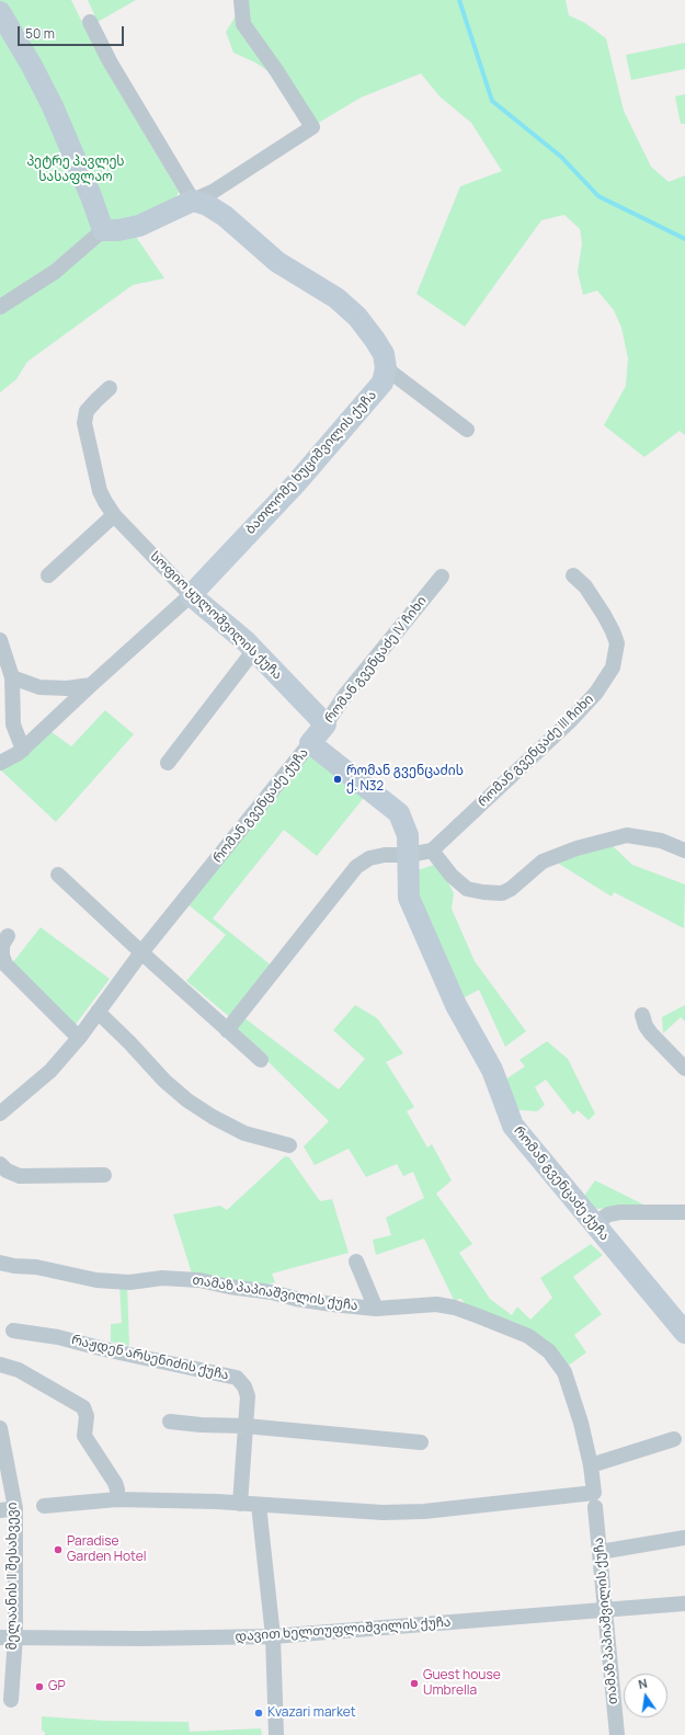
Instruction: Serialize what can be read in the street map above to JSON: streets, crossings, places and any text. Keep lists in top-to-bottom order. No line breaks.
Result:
{"streets":{"street":["ბათლომე ხუციშვილის ქუჩა","სოფიო ყულოშვილის ქუჩა","რომან გვენცაძე IV ჩიხი","რომან გვენცაძე III ჩიხი","რომან გვენცაძე ქუჩა","თამაზ პაპიაშვილის ქუჩა","რაჟდენ არსენიძის ქუჩა","მელაანის II შესახვევი","დავით ხელთუფლიშვილის ქუჩა"]},"crossings":[["ბათლომე ხუციშვილის ქუჩა","სოფიო ყულოშვილის ქუჩა"],["სოფიო ყულოშვილის ქუჩა","რომან გვენცაძე IV ჩიხი"],["რომან გვენცაძე IV ჩიხი","რომან გვენცაძე ქუჩა"],["თამაზ პაპიაშვილის ქუჩა","დავით ხელთუფლიშვილის ქუჩა"],["მელაანის II შესახვევი","დავით ხელთუფლიშვილის ქუჩა"]],"parks":["პეტრე პავლეს სასაფლაო"],"places":["რომან გვენცაძის ქ. N32","Paradise Garden Hotel","Guest house Umbrella","GP","Kvazari market"],"scale_bar":"50 m","north":"top"}
